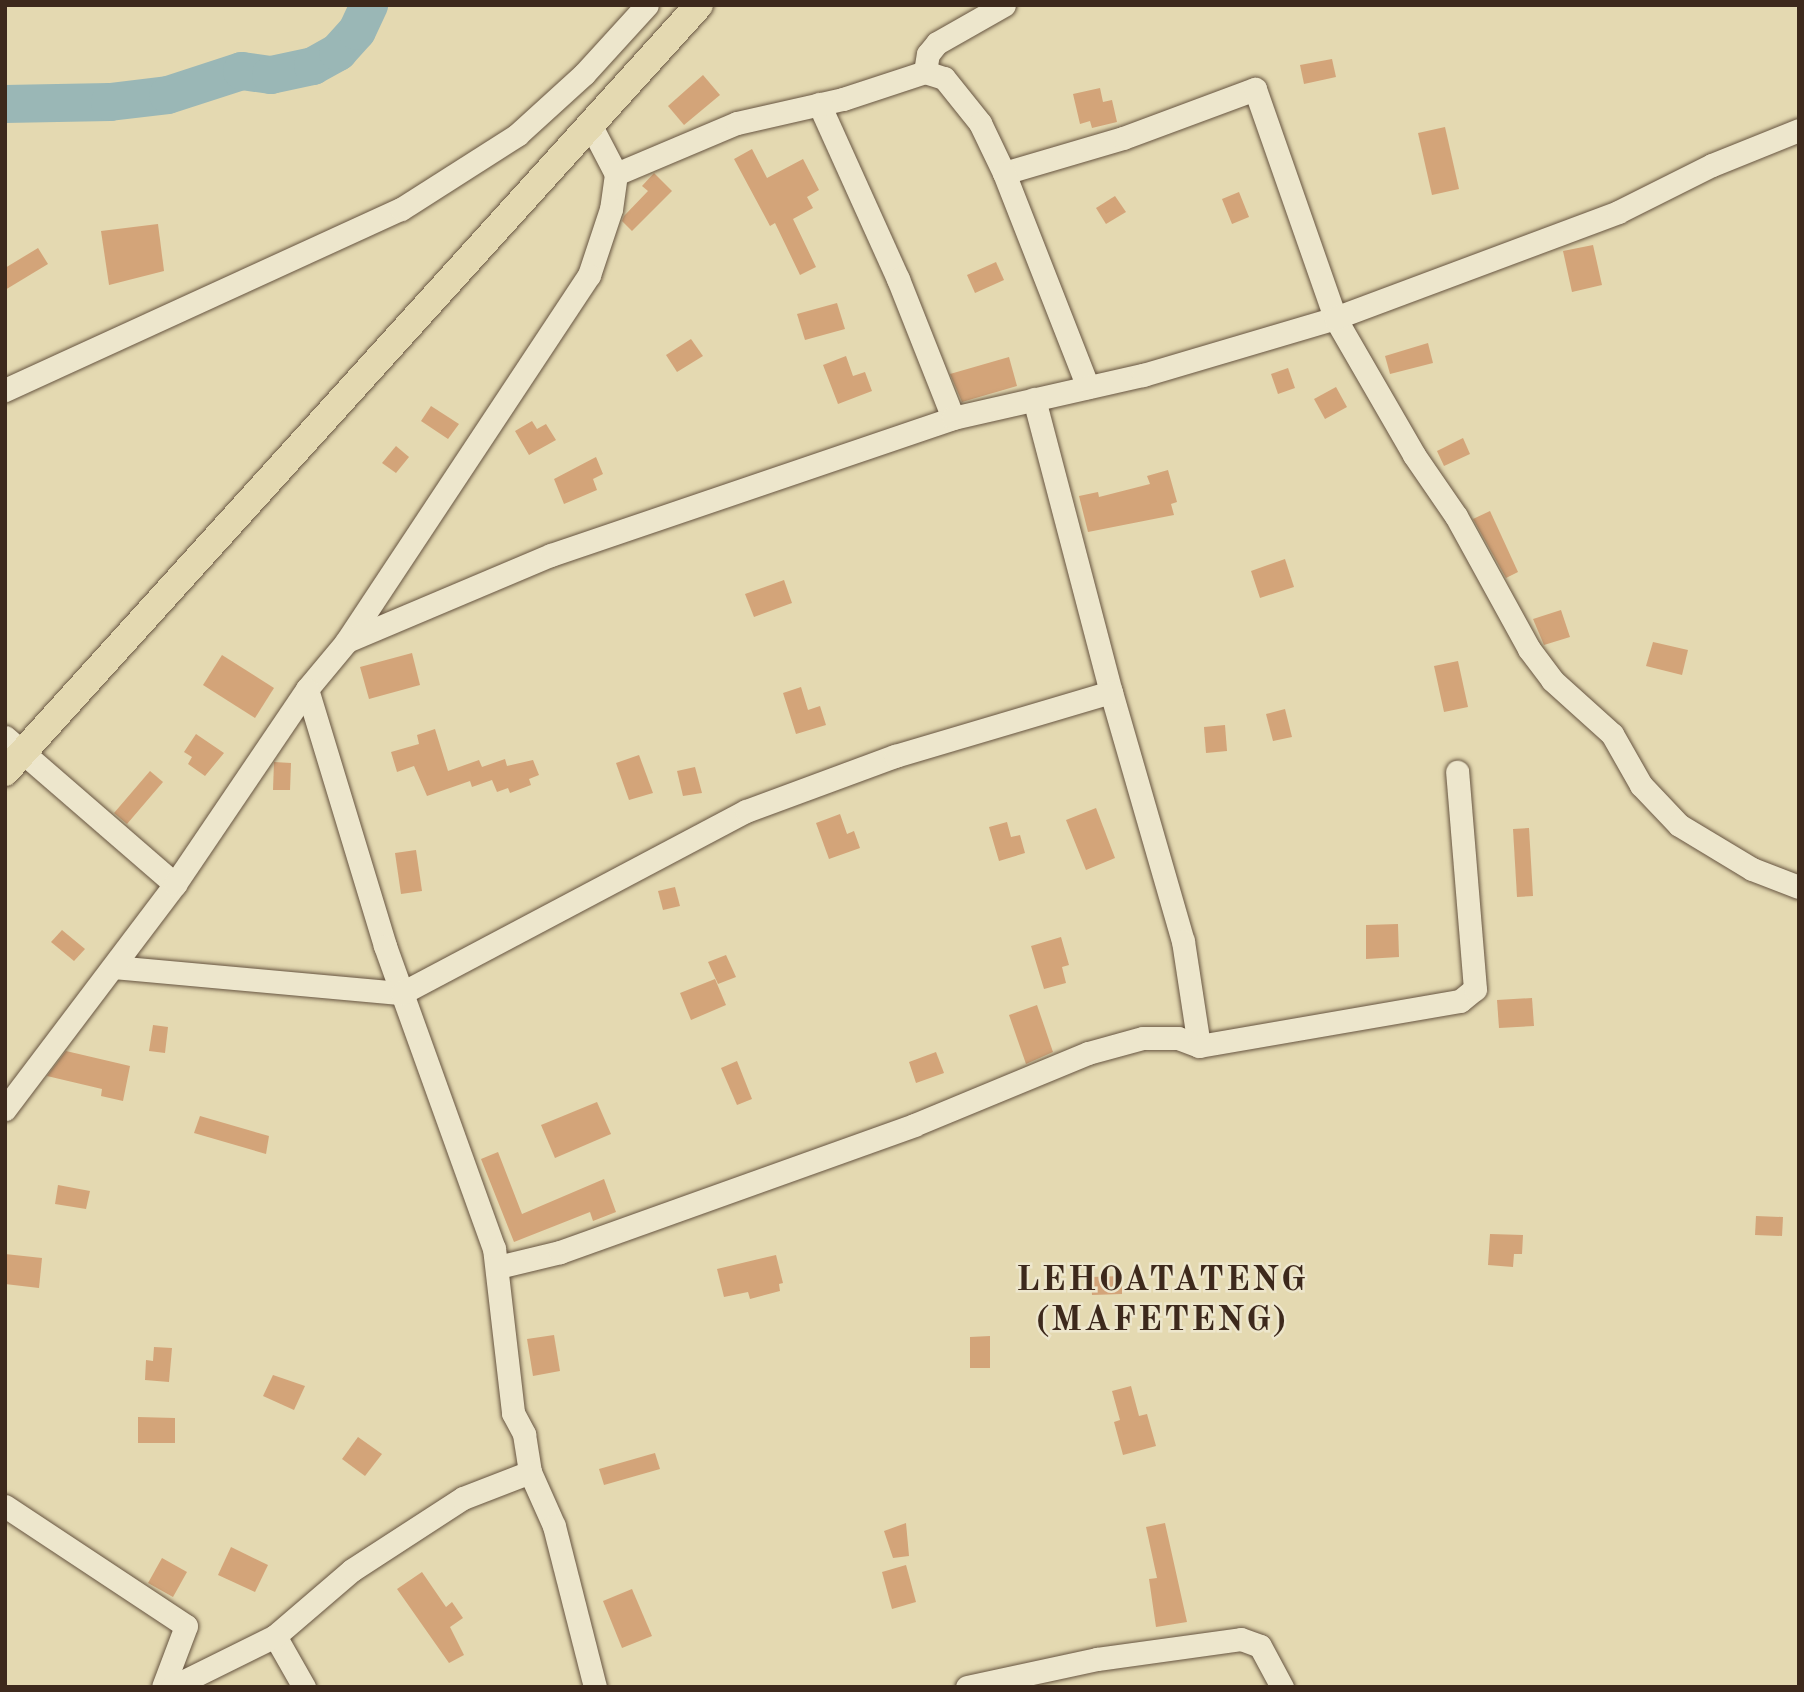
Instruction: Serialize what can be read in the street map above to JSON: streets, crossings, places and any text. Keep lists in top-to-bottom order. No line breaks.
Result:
{"districts":["LEHOATATENG (MAFETENG)"]}
